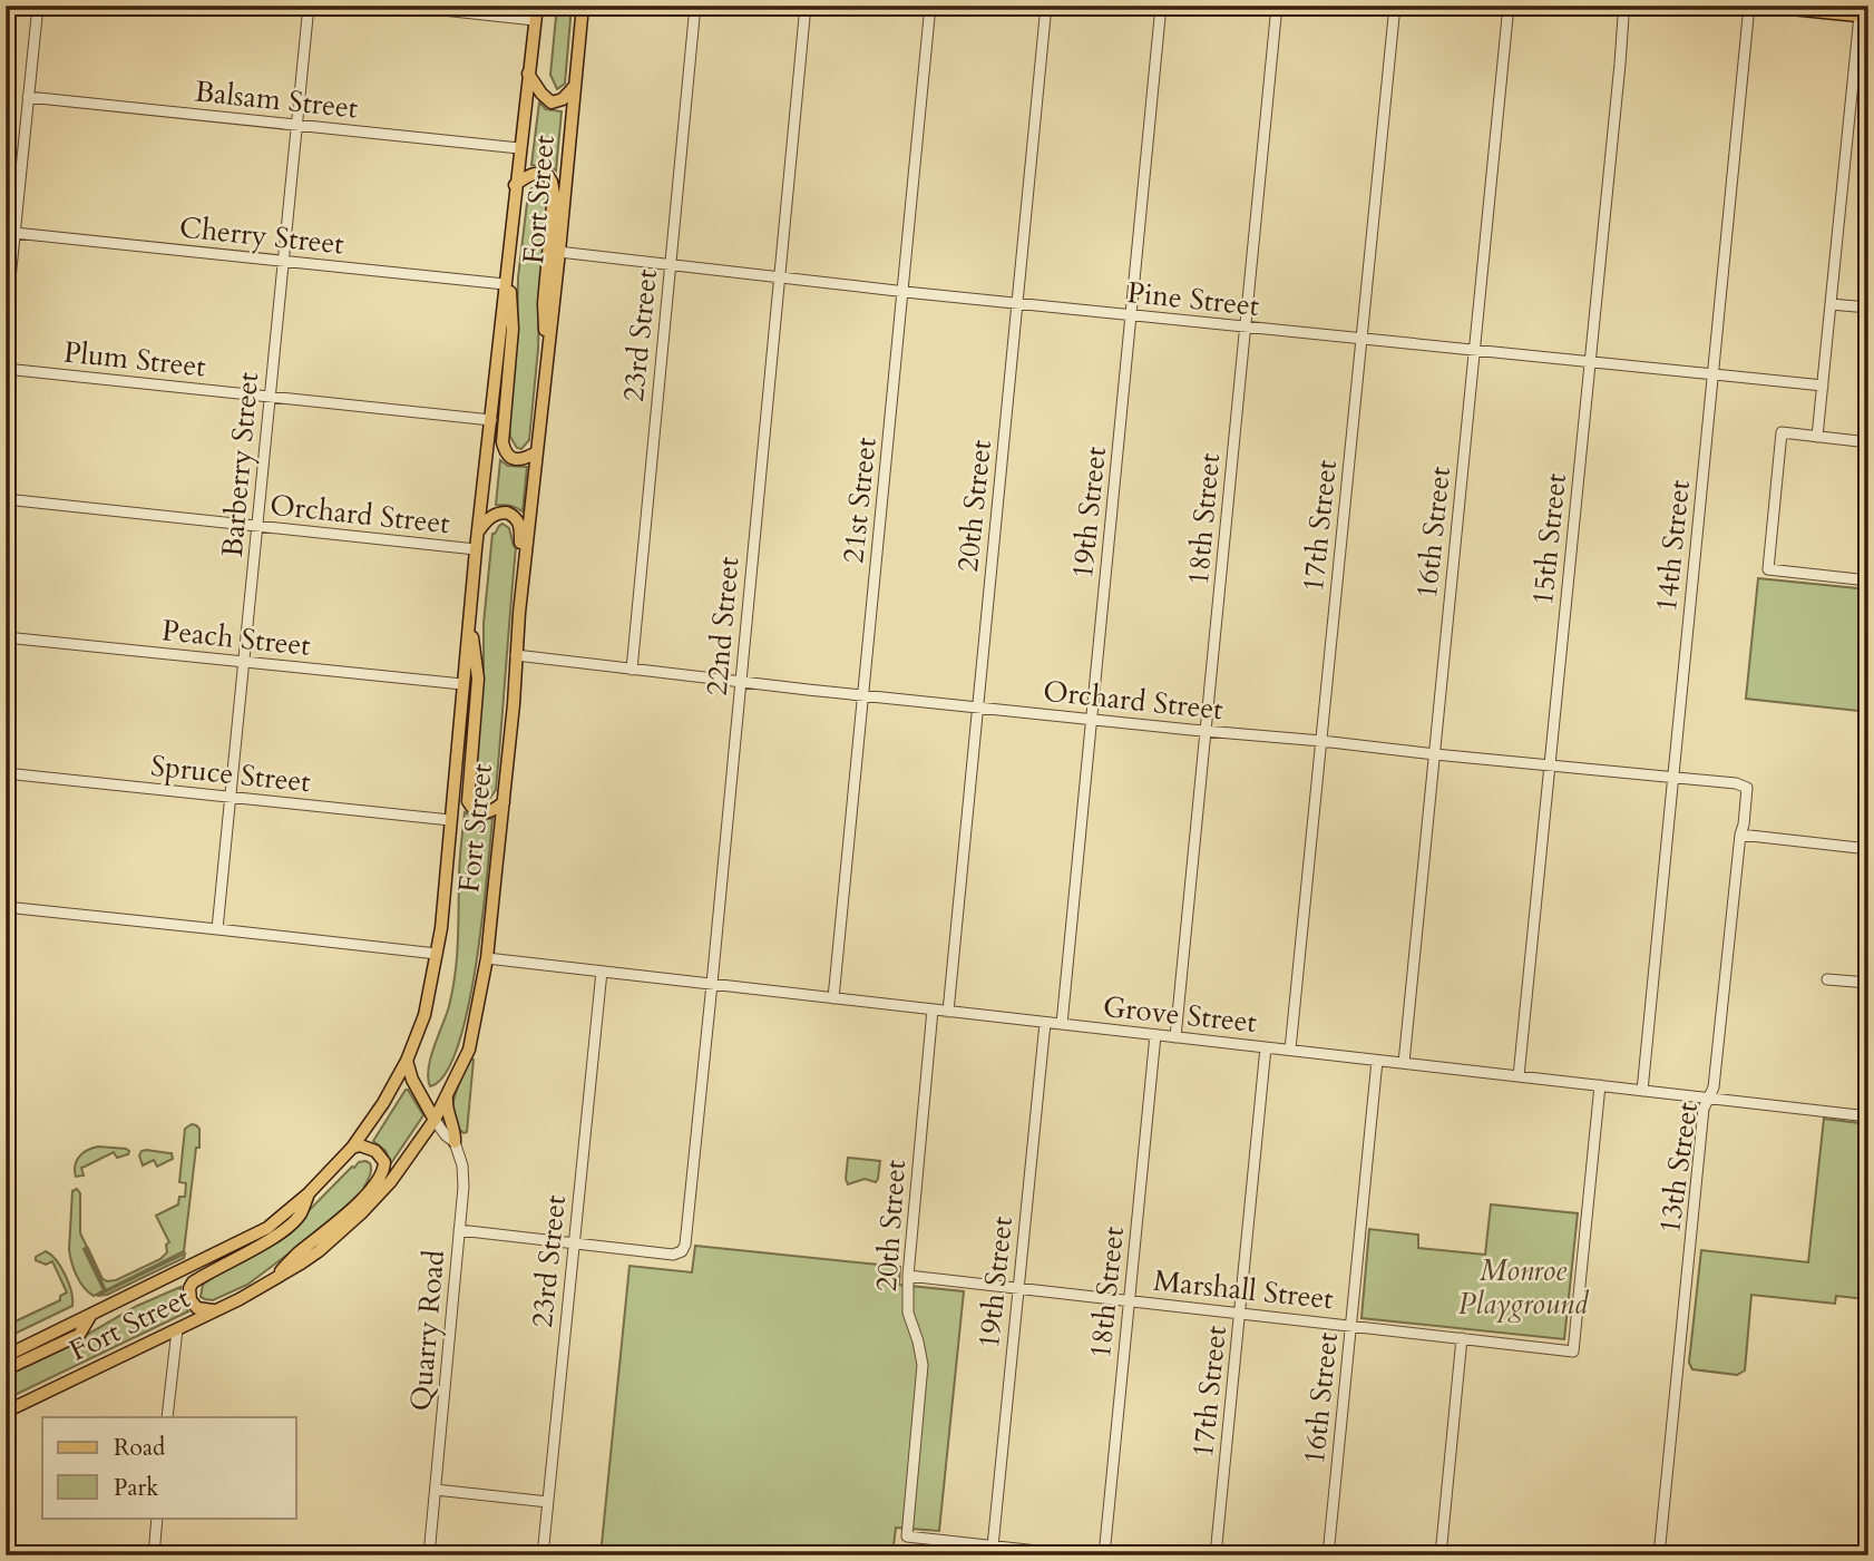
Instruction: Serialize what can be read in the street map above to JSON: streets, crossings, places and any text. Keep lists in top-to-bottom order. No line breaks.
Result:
{"streets":{"main road":["Fort Street"],"street":["Balsam Street","Cherry Street","Pine Street","23rd Street","Plum Street","Barberry Street","21st Street","20th Street","19th Street","Orchard Street","18th Street","17th Street","16th Street","15th Street","14th Street","22nd Street","Peach Street","Spruce Street","Grove Street","13th Street","Marshall Street","Quarry Road"]},"crossings":[["Balsam Street","Fort Street"],["Balsam Street","Barberry Street"],["Fort Street","Cherry Street"],["Fort Street","Pine Street"],["Fort Street","Plum Street"],["Fort Street","Orchard Street"],["Fort Street","Peach Street"],["Fort Street","Spruce Street"],["Fort Street","Grove Street"],["Fort Street","Quarry Road"],["Cherry Street","Barberry Street"],["Pine Street","23rd Street"],["Pine Street","21st Street"],["Pine Street","20th Street"],["Pine Street","19th Street"],["Pine Street","18th Street"],["Pine Street","17th Street"],["Pine Street","16th Street"],["Pine Street","15th Street"],["Pine Street","14th Street"],["Pine Street","22nd Street"],["23rd Street","Orchard Street"],["23rd Street","22nd Street"],["23rd Street","Grove Street"],["Plum Street","Barberry Street"],["Barberry Street","Orchard Street"],["Barberry Street","Peach Street"],["Barberry Street","Spruce Street"],["21st Street","Orchard Street"],["21st Street","Grove Street"],["20th Street","19th Street"],["20th Street","Orchard Street"],["20th Street","Grove Street"],["20th Street","Marshall Street"],["19th Street","Orchard Street"],["19th Street","Grove Street"],["19th Street","Marshall Street"],["Orchard Street","18th Street"],["Orchard Street","17th Street"],["Orchard Street","16th Street"],["Orchard Street","15th Street"],["Orchard Street","14th Street"],["Orchard Street","22nd Street"],["Orchard Street","13th Street"],["18th Street","Grove Street"],["18th Street","Marshall Street"],["17th Street","Grove Street"],["17th Street","Marshall Street"],["16th Street","Grove Street"],["16th Street","Marshall Street"],["15th Street","Grove Street"],["14th Street","Grove Street"],["22nd Street","Grove Street"],["Grove Street","13th Street"],["Grove Street","Marshall Street"]],"parks":["Monroe Playground"],"legend":["Road","Park"]}
